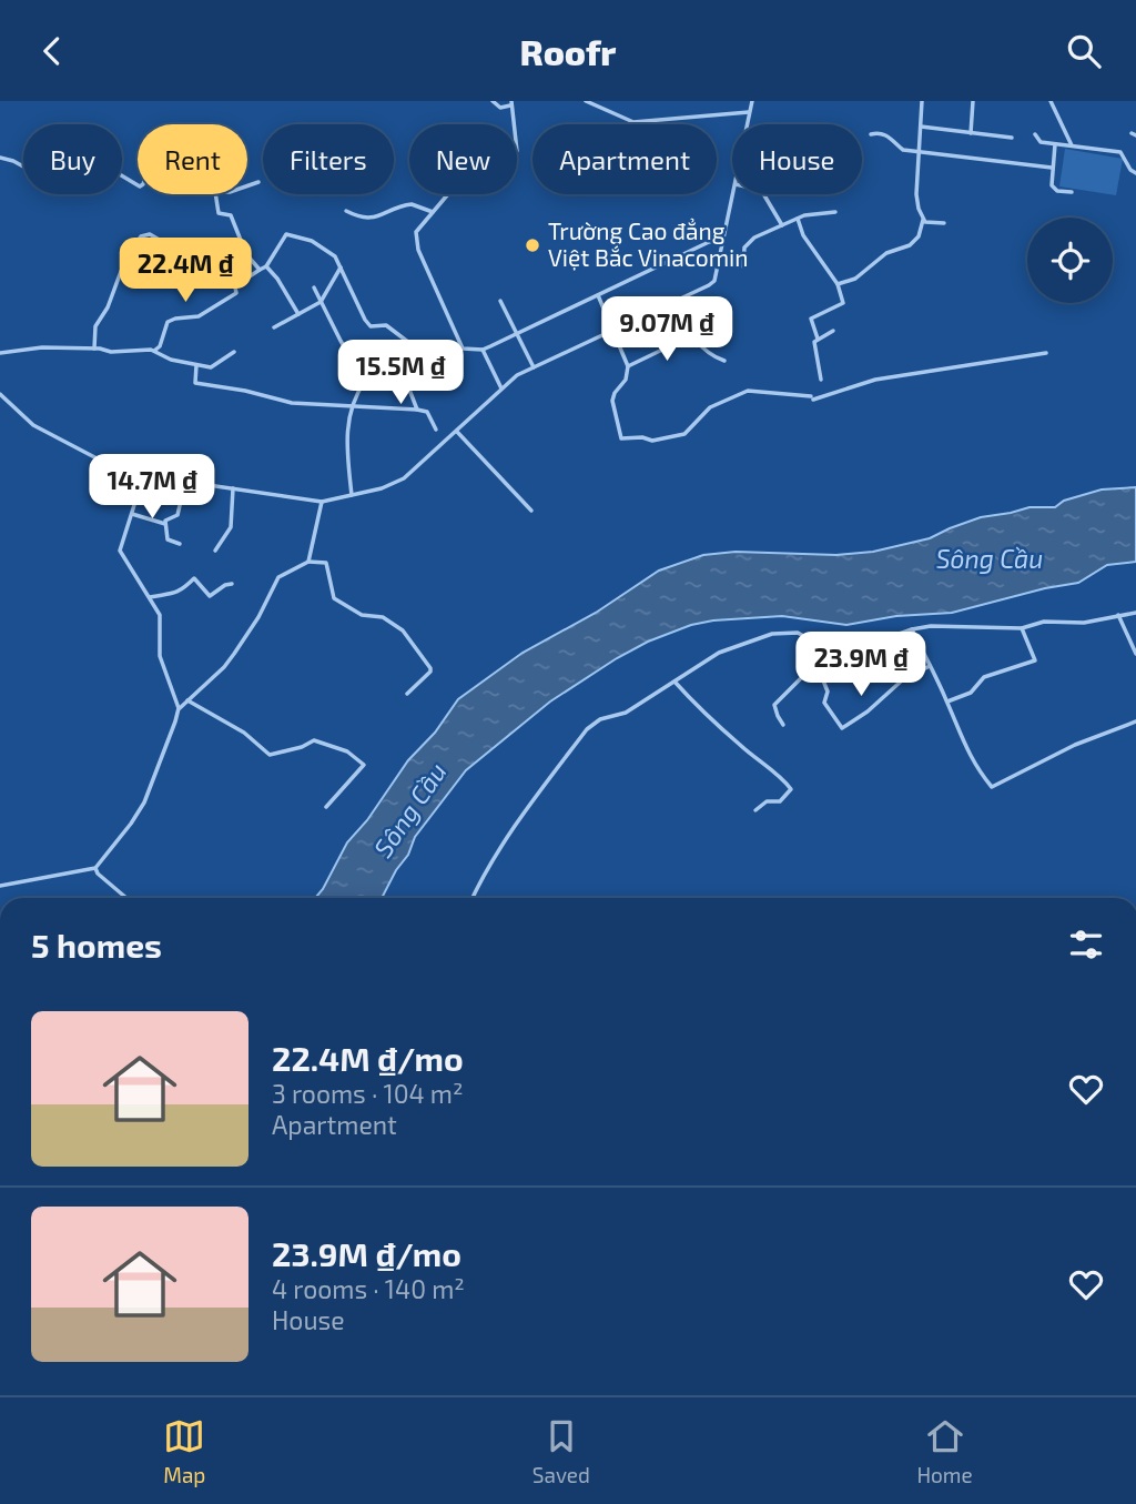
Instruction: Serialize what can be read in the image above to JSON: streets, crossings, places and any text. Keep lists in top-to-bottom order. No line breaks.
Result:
{"water":["Sông Cầu"],"places":["Trường Cao đẳng Việt Bắc Vinacomin"],"page":{"header":"Roofr","chip":["Buy","Rent","Filters","New","Apartment","House"],"price":["22.4M ₫","9.07M ₫","15.5M ₫","14.7M ₫","23.9M ₫"],"heading":"5 homes","list":[{"name":"22.4M ₫/mo","note":"3 rooms · 104 m² · Apartment"},{"name":"23.9M ₫/mo","note":"4 rooms · 140 m² · House"}],"tabs":["Map","Saved","Home"]}}
